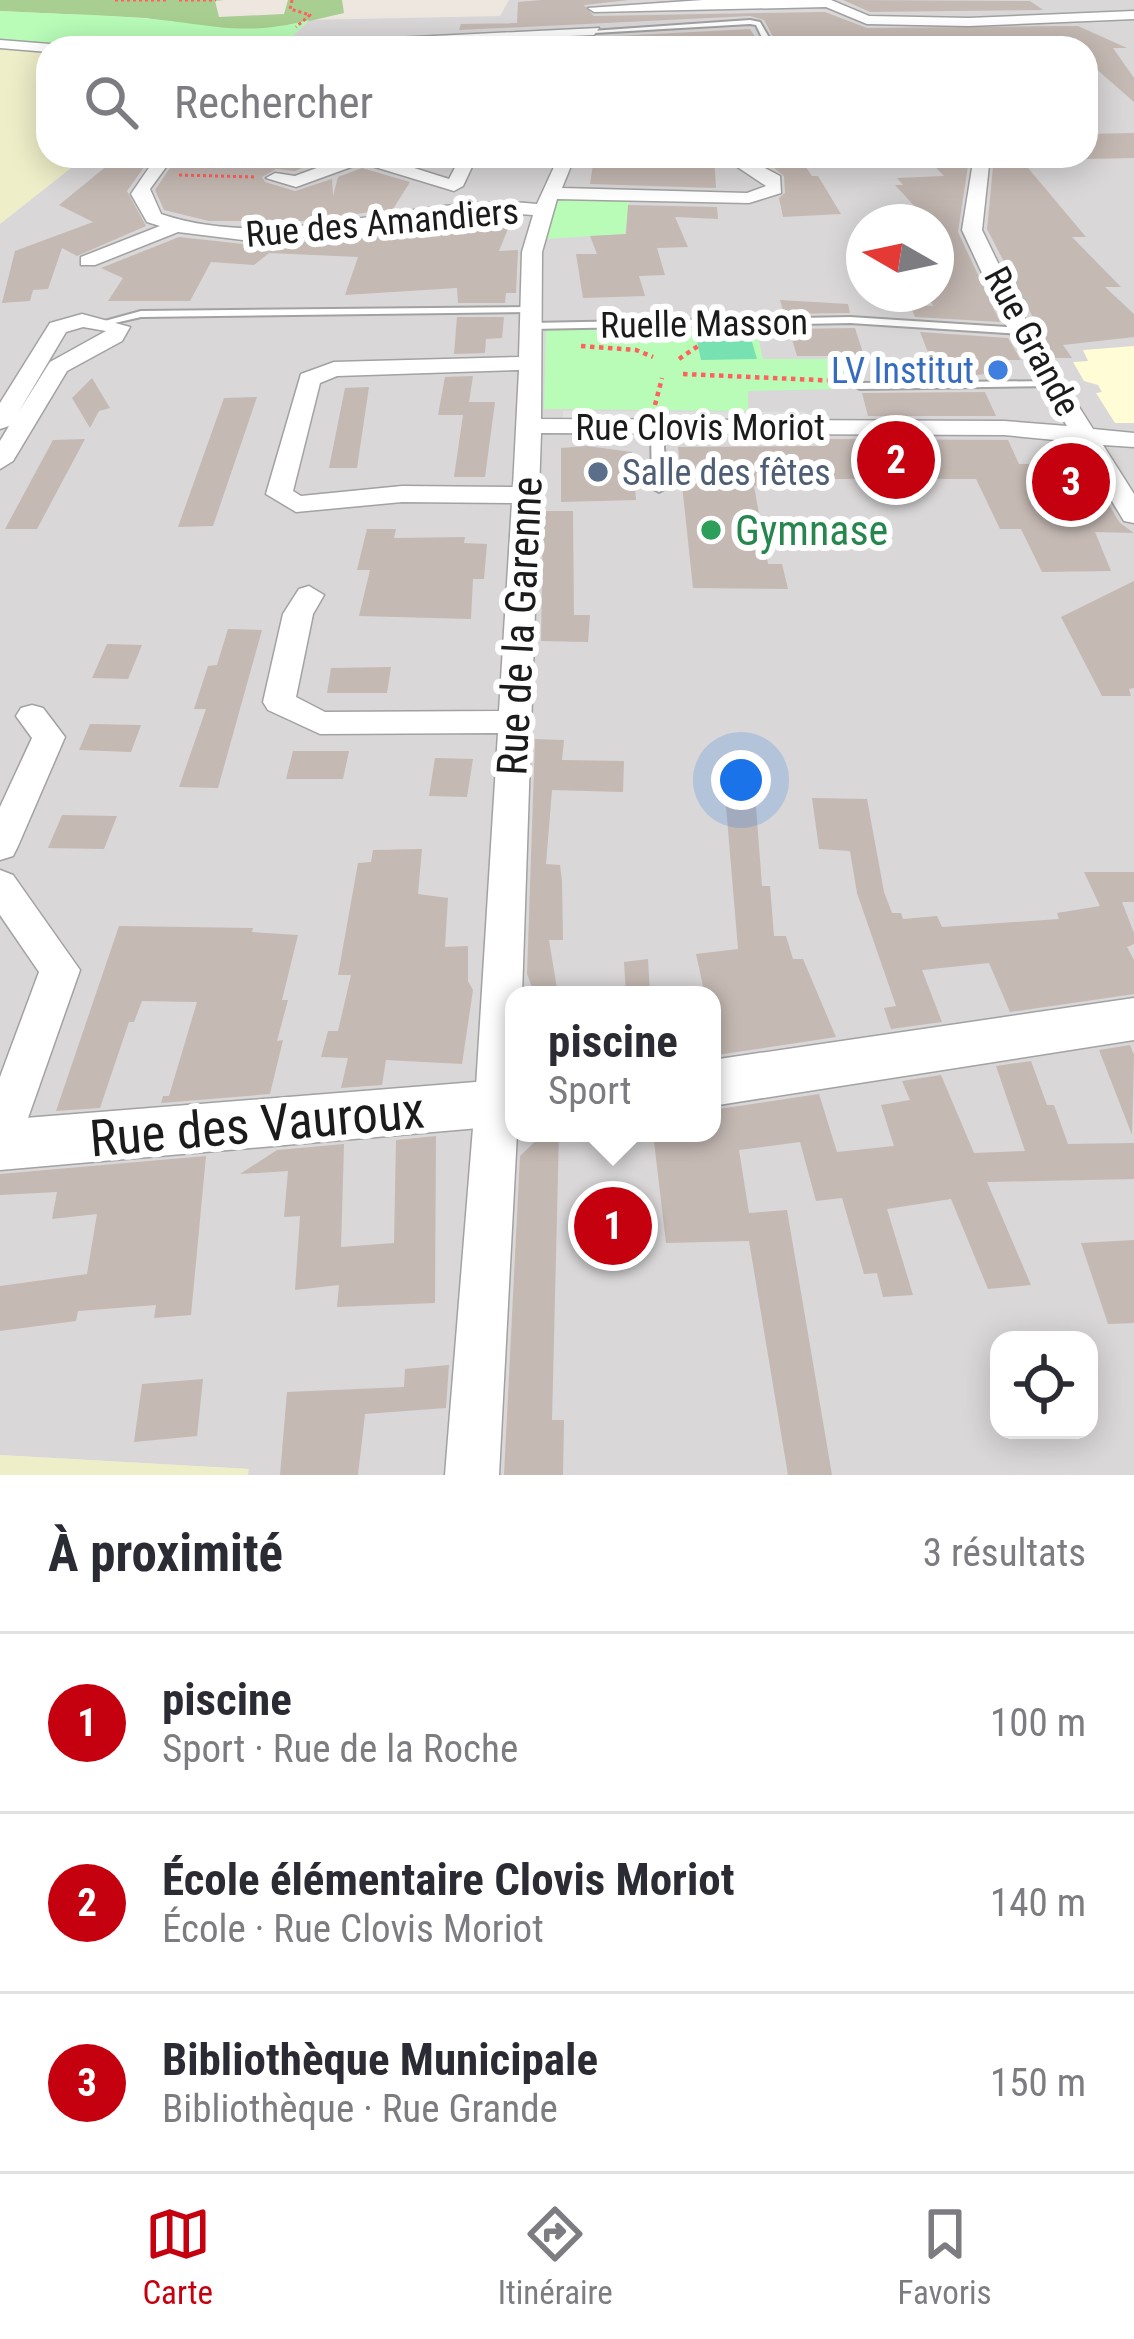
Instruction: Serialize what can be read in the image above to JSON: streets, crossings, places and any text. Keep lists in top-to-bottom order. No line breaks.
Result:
{"streets":{"street":["Rue des Amandiers","Rue Grande","Rue Clovis Moriot","Rue de la Garenne","Rue des Vauroux"],"lane":["Ruelle Masson"]},"crossings":[["Rue des Amandiers","Rue de la Garenne"],["Ruelle Masson","Rue Grande"],["Ruelle Masson","Rue de la Garenne"],["Rue Grande","Rue Clovis Moriot"],["Rue Clovis Moriot","Rue de la Garenne"]],"places":["LV Institut","Salle des fêtes","Gymnase"],"north":"left","page":{"search":"Rechercher","pins":["2","3","1"],"popup":["piscine","Sport"],"heading":["À proximité","3 résultats"],"list":[{"mark":"1","name":"piscine","note":"Sport · Rue de la Roche","value":"100 m"},{"mark":"2","name":"École élémentaire Clovis Moriot","note":"École · Rue Clovis Moriot","value":"140 m"},{"mark":"3","name":"Bibliothèque Municipale","note":"Bibliothèque · Rue Grande","value":"150 m"}],"nav":["Carte","Itinéraire","Favoris"]}}
